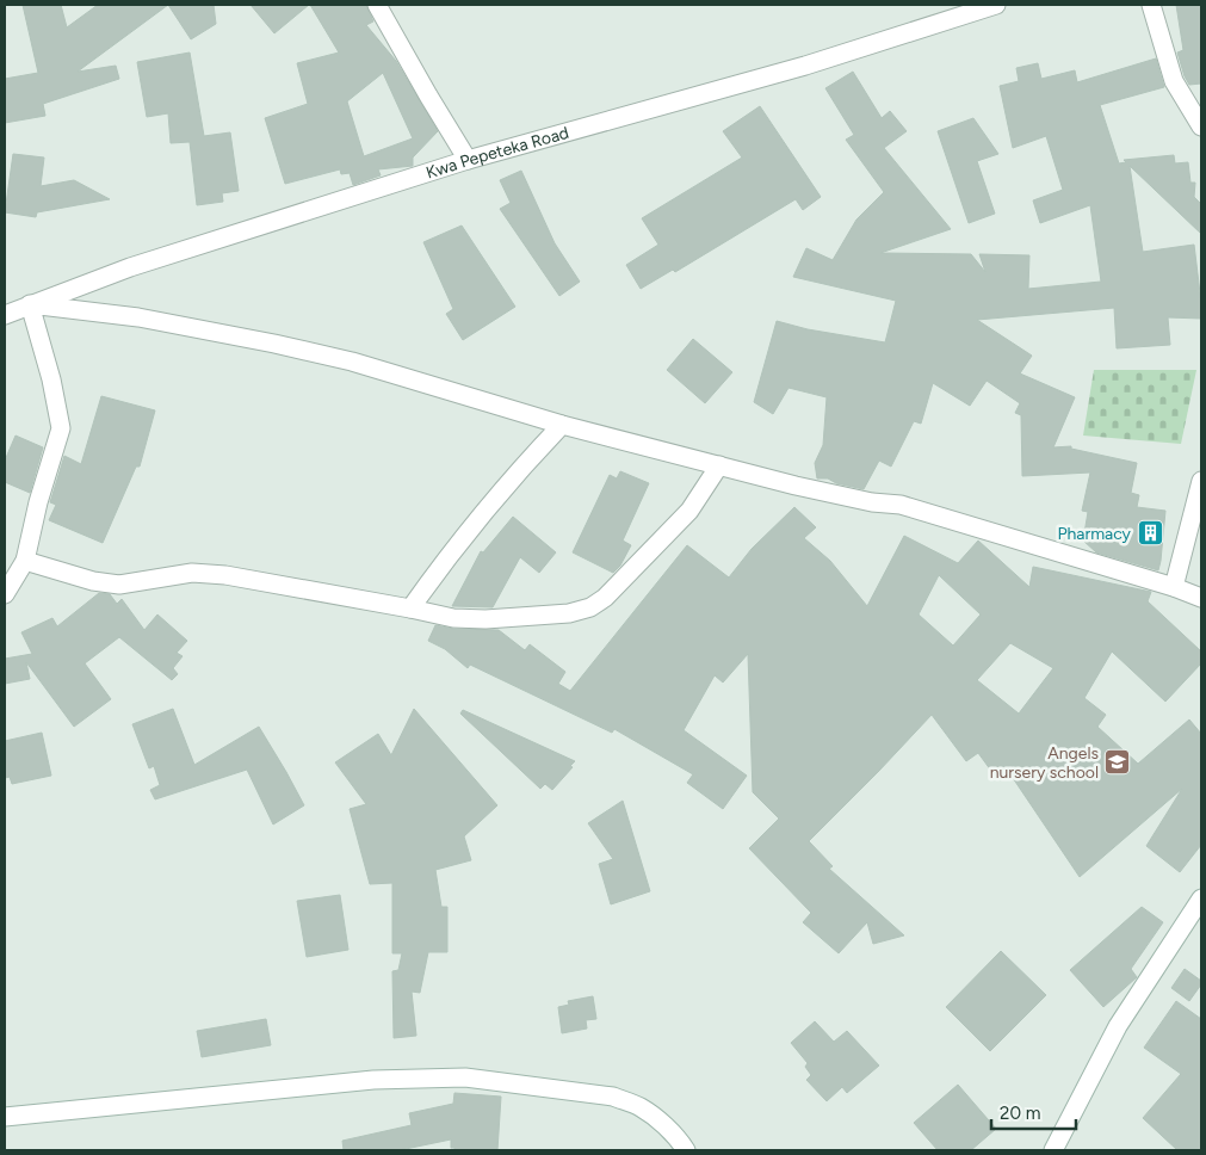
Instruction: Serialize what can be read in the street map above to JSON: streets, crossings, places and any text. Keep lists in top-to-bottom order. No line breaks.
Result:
{"streets":{"street":["Kwa Pepeteka Road"]},"places":{"building":["Pharmacy"],"school or university":["Angels nursery school"]},"scale_bar":"20 m"}
